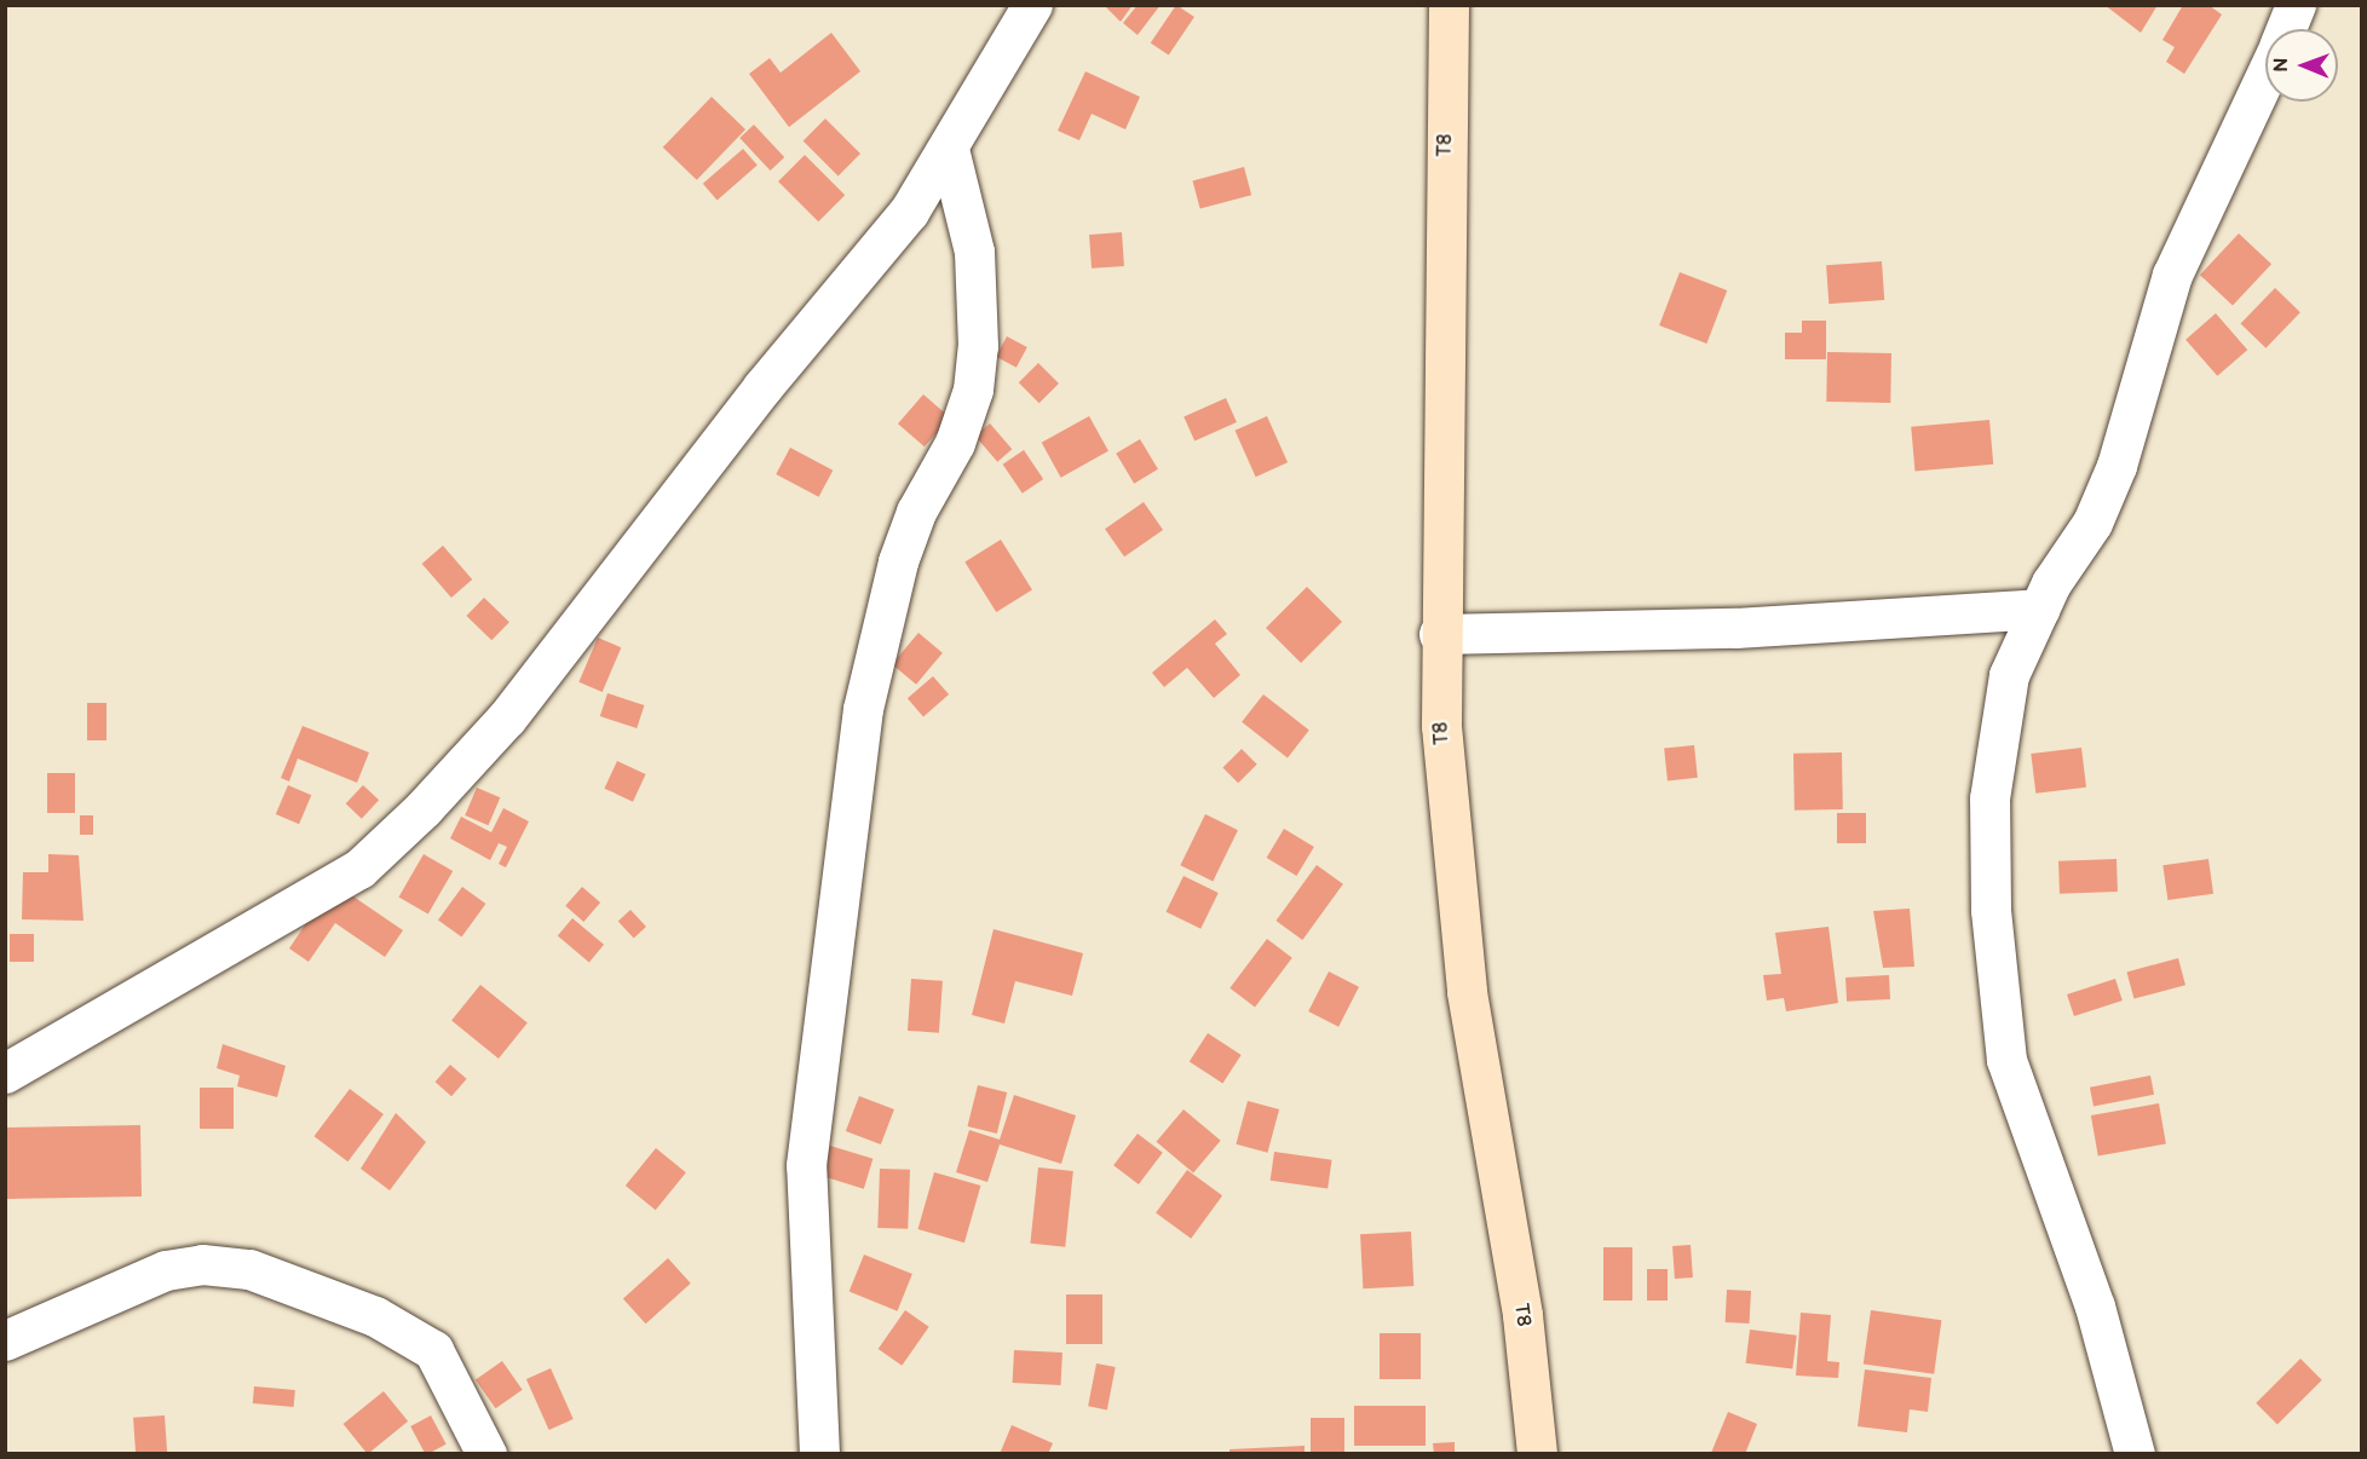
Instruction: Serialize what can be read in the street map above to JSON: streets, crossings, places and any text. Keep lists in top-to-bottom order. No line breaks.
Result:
{"streets":{"street":["T8"]},"north":"left"}
